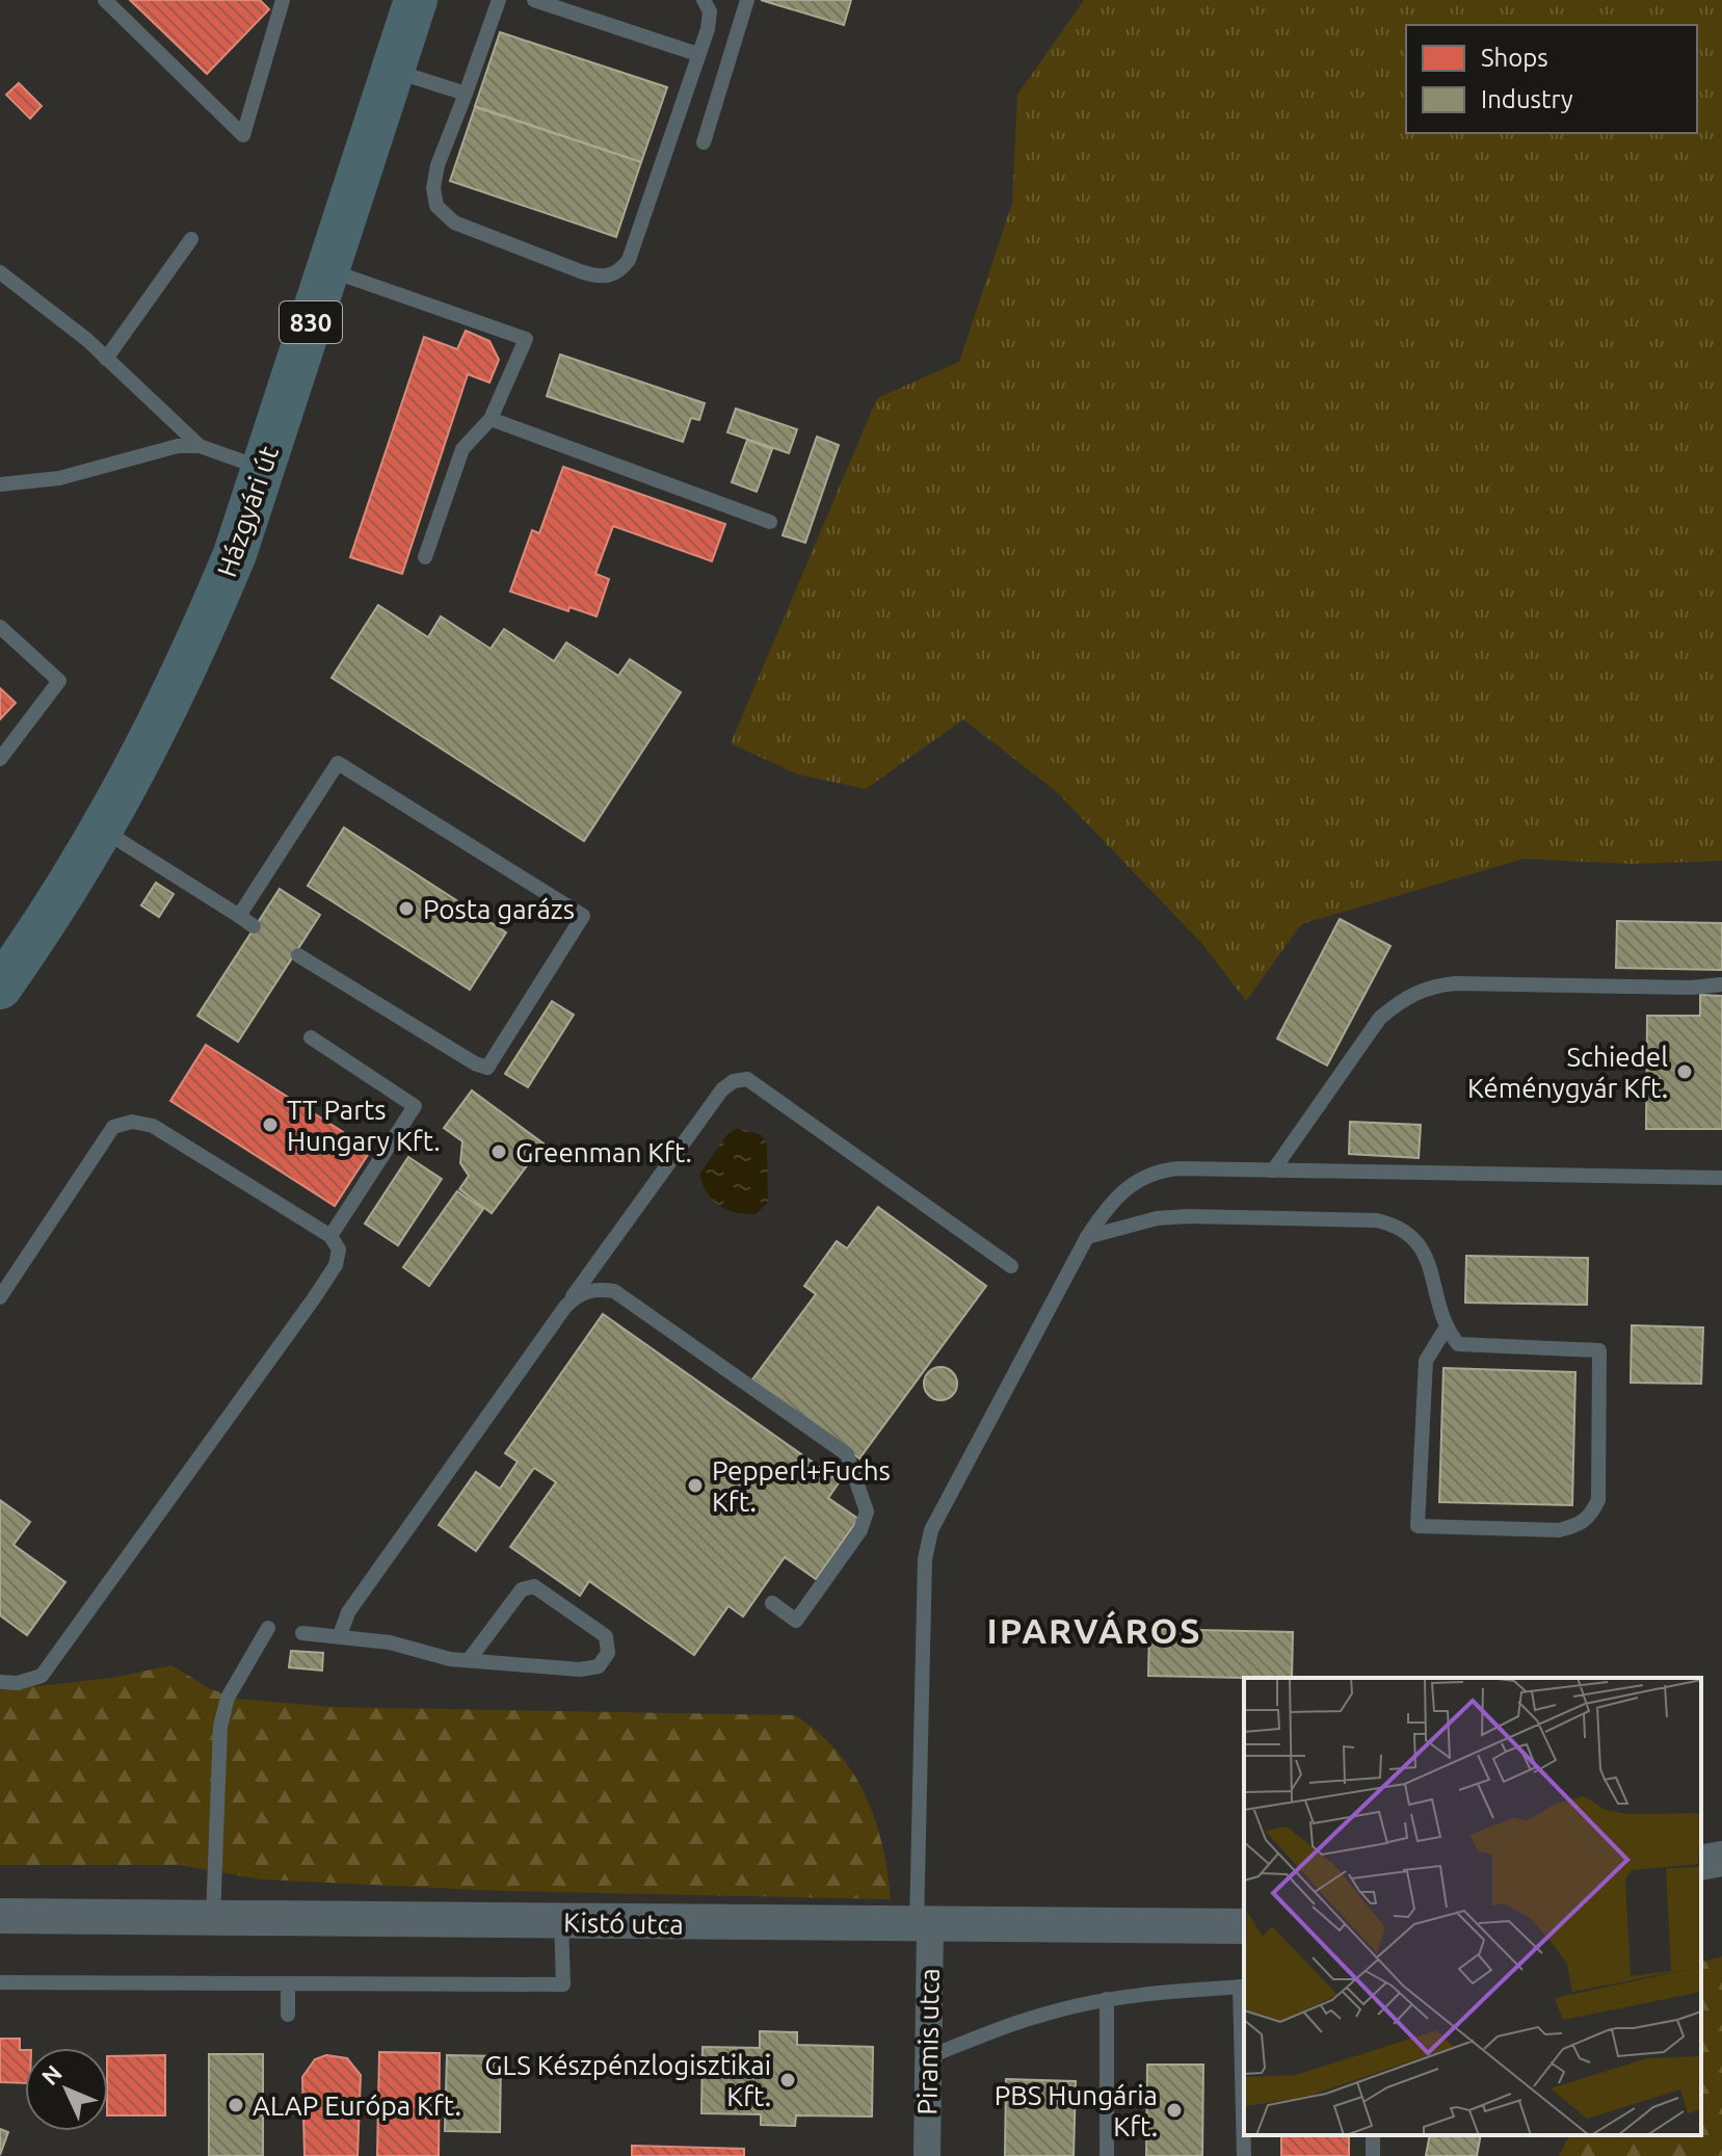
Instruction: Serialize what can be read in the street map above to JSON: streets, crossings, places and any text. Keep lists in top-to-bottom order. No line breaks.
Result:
{"streets":{"main road":["830","Házgyári út"],"street":["Kistó utca","Piramis utca"]},"crossings":[["Kistó utca","Piramis utca"]],"districts":["IPARVÁROS"],"places":["Posta garázs","Schiedel Kéménygyár Kft.","TT Parts Hungary Kft.","Greenman Kft.","Pepperl+Fuchs Kft.","GLS Készpénzlogisztikai Kft.","ALAP Európa Kft.","PBS Hungária Kft."],"legend":["Shops","Industry"],"north":"top left"}
